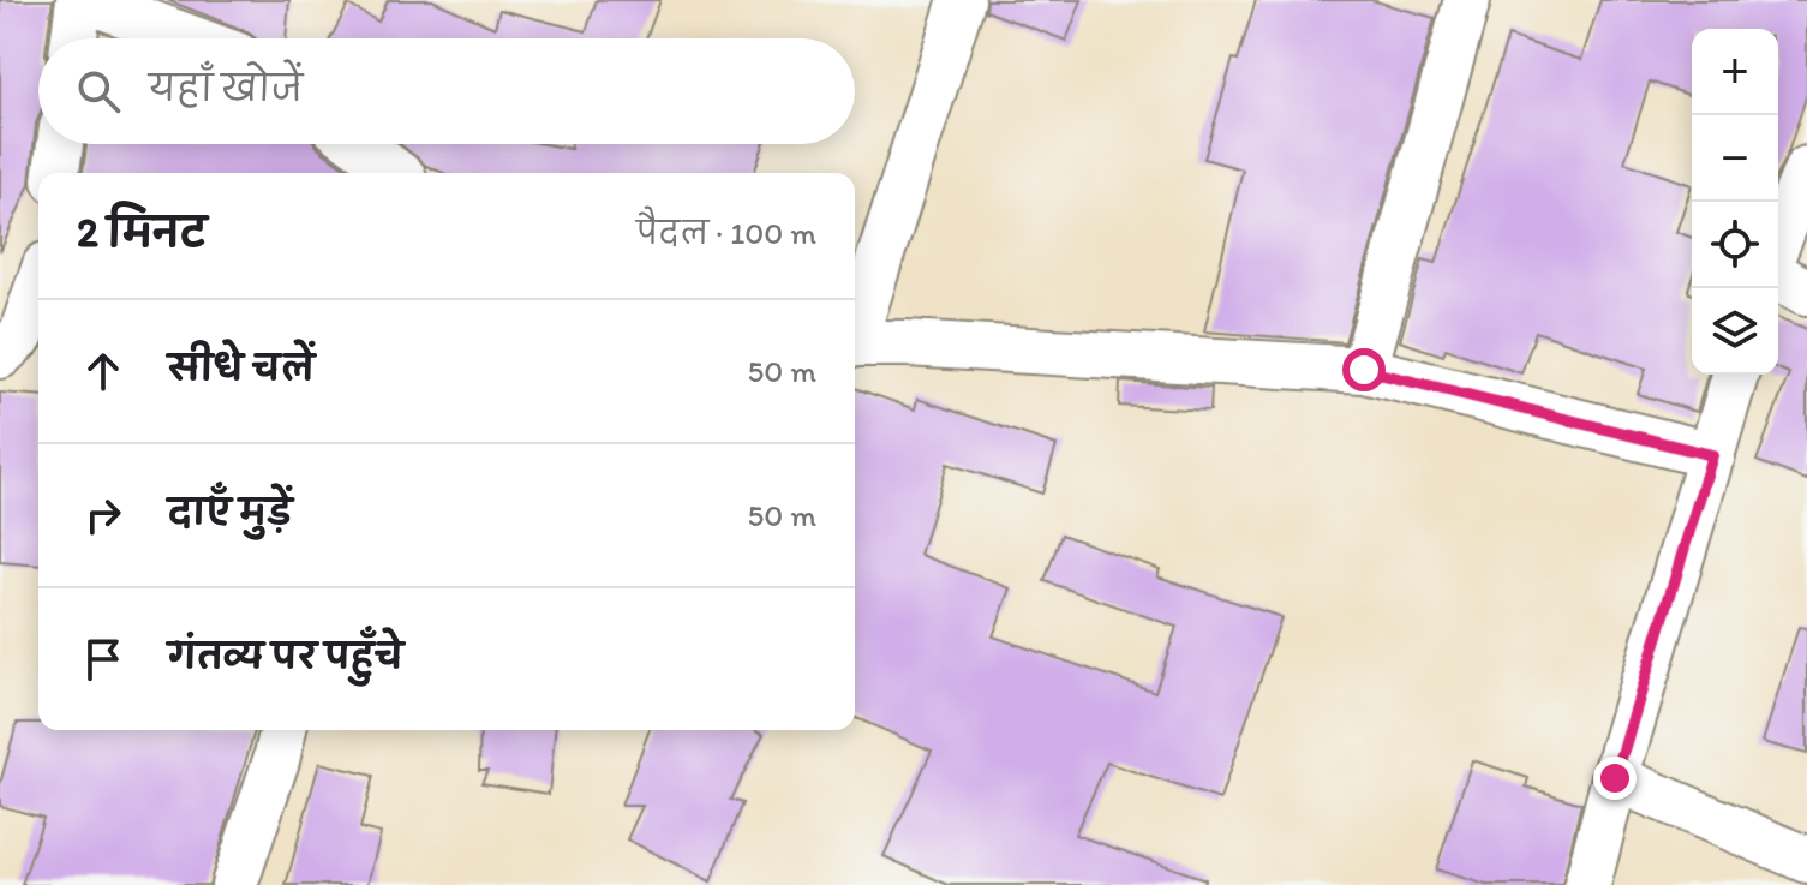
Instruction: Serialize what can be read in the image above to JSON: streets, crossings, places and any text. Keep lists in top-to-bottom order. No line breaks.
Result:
{"page":{"map_buttons":["+","−"],"search":"यहाँ खोजें","heading":["2 मिनट","पैदल · 100 m"],"list":[["सीधे चलें","50 m"],["दाएँ मुड़ें","50 m"],"गंतव्य पर पहुँचे"]}}
